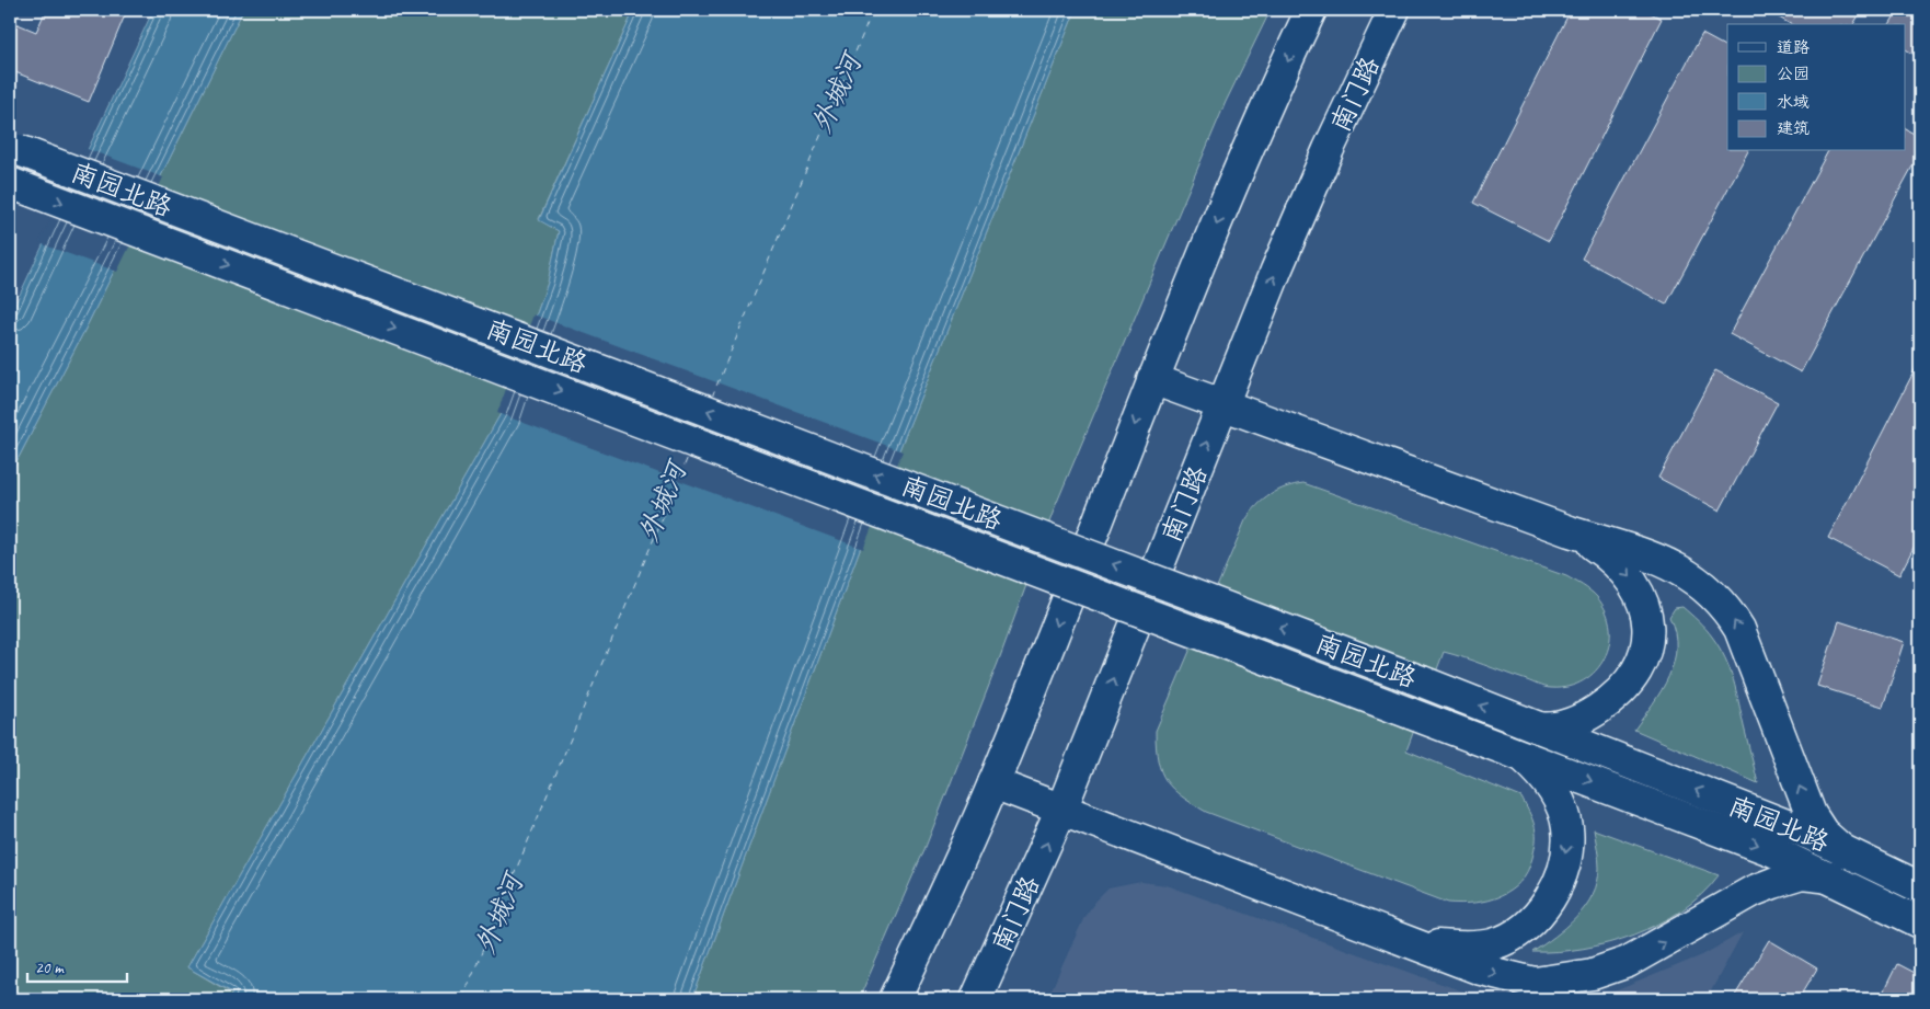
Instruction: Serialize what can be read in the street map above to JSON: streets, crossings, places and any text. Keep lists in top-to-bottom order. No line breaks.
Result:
{"streets":{"main road":["南门路","南园北路"]},"water":["外城河"],"legend":["道路","公园","水域","建筑"],"scale_bar":"20 m"}
